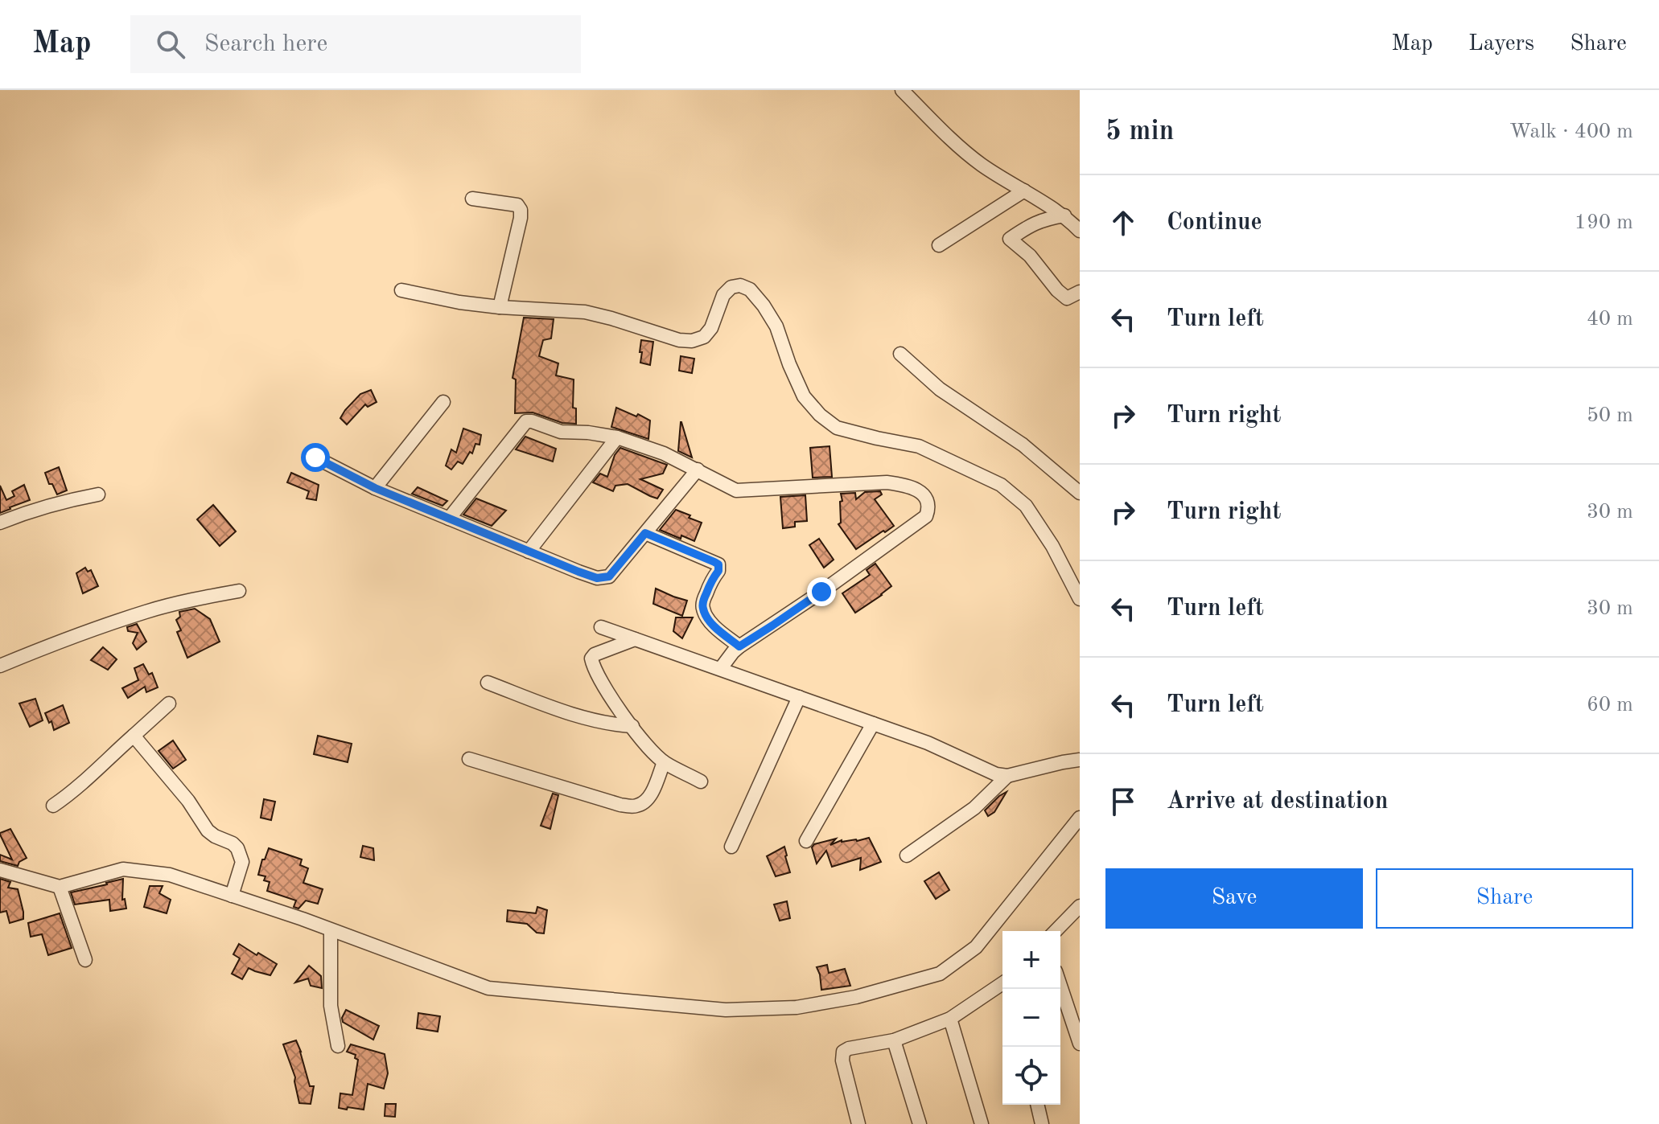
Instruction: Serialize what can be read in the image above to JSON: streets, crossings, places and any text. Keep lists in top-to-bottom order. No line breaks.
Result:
{"page":{"header":"Map","search":"Search here","nav":["Map","Layers","Share"],"heading":["5 min","Walk · 400 m"],"list":[["Continue","190 m"],["Turn left","40 m"],["Turn right","50 m"],["Turn right","30 m"],["Turn left","30 m"],["Turn left","60 m"],"Arrive at destination"],"buttons":["Save","Share"],"map_buttons":["+","−"]}}
